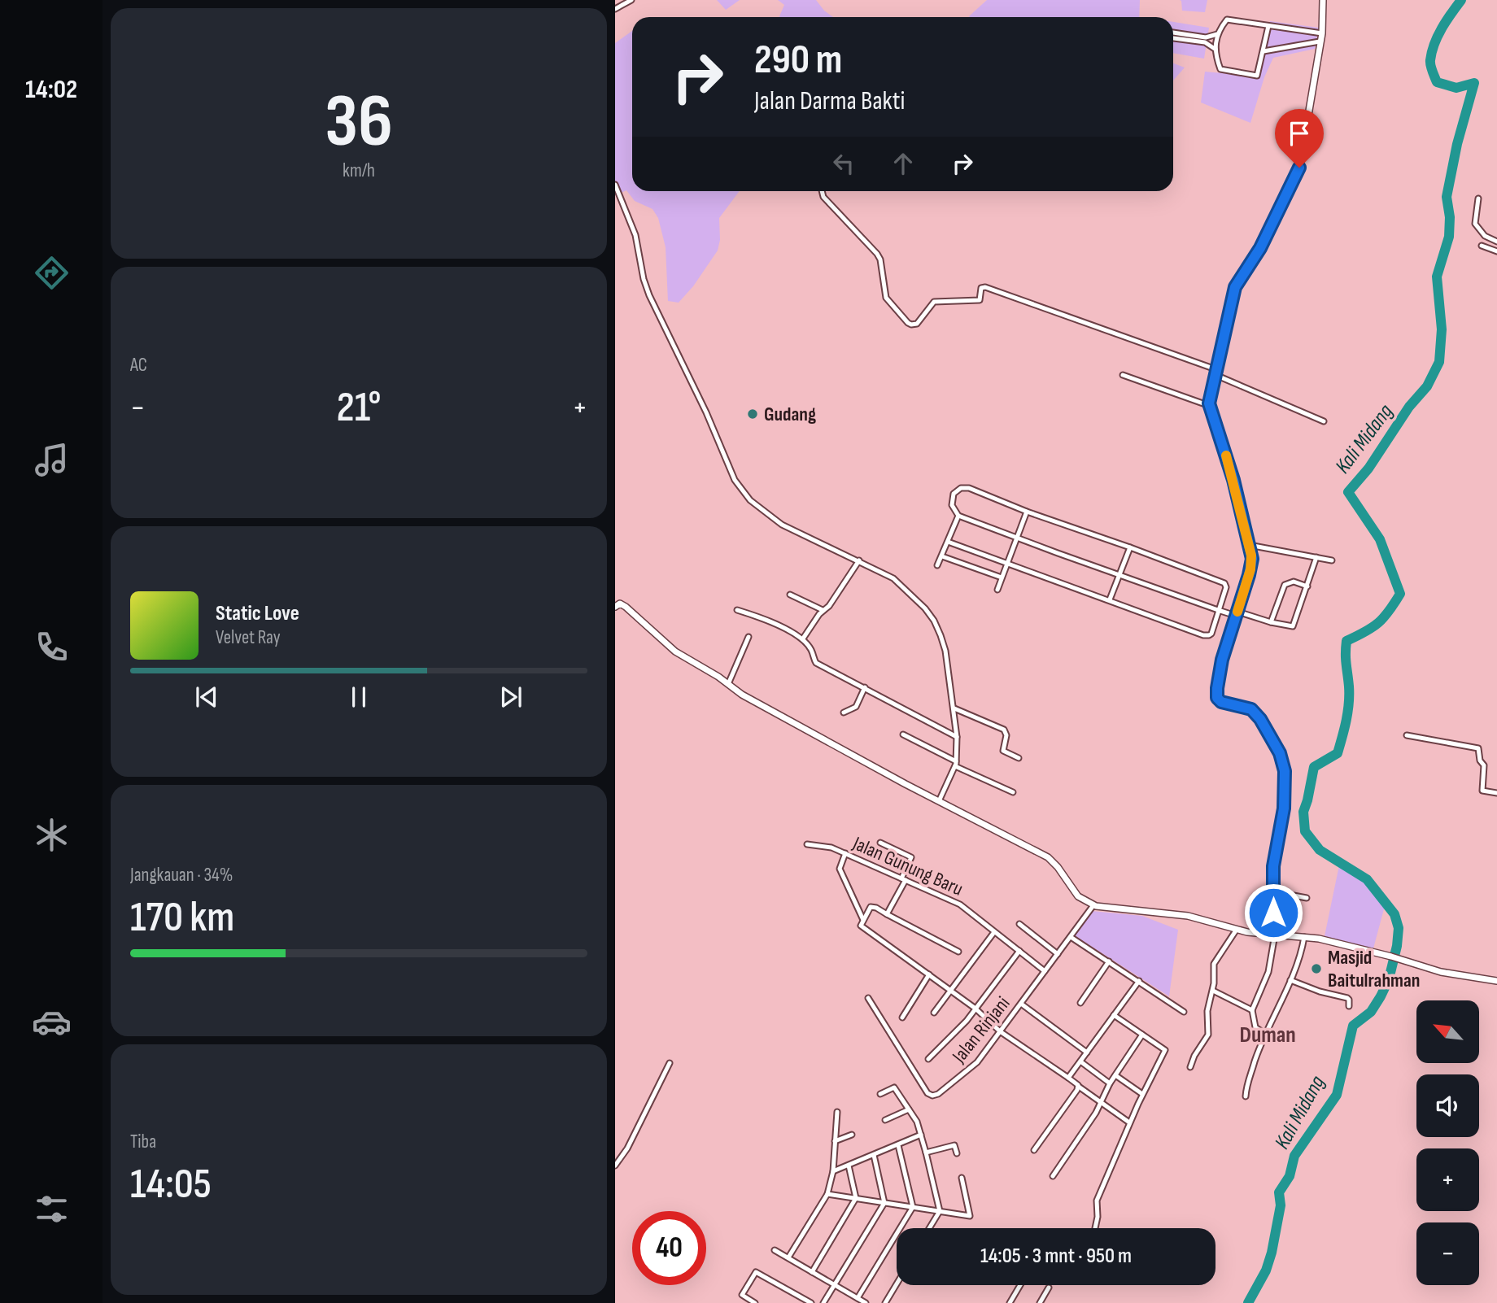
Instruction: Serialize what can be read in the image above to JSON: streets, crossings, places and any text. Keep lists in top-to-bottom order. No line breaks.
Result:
{"streets":{"street":["Jalan Gunung Baru","Jalan Rinjani"]},"crossings":[["Jalan Gunung Baru","Jalan Rinjani"]],"districts":["Duman"],"water":["Kali Midang"],"places":["Gudang","Masjid Baitulrahman"],"north":"top left","page":{"tabs":"14:02","tile":[["36","km/h"],"AC",["Jangkauan · 34%","170 km"],["Tiba","14:05"]],"turn":["290 m","Jalan Darma Bakti"],"heat":["−","21°","+"],"song":["Static Love","Velvet Ray"],"map_buttons":["+","−"],"limit":"40","trip":"14:05 · 3 mnt · 950 m"}}
